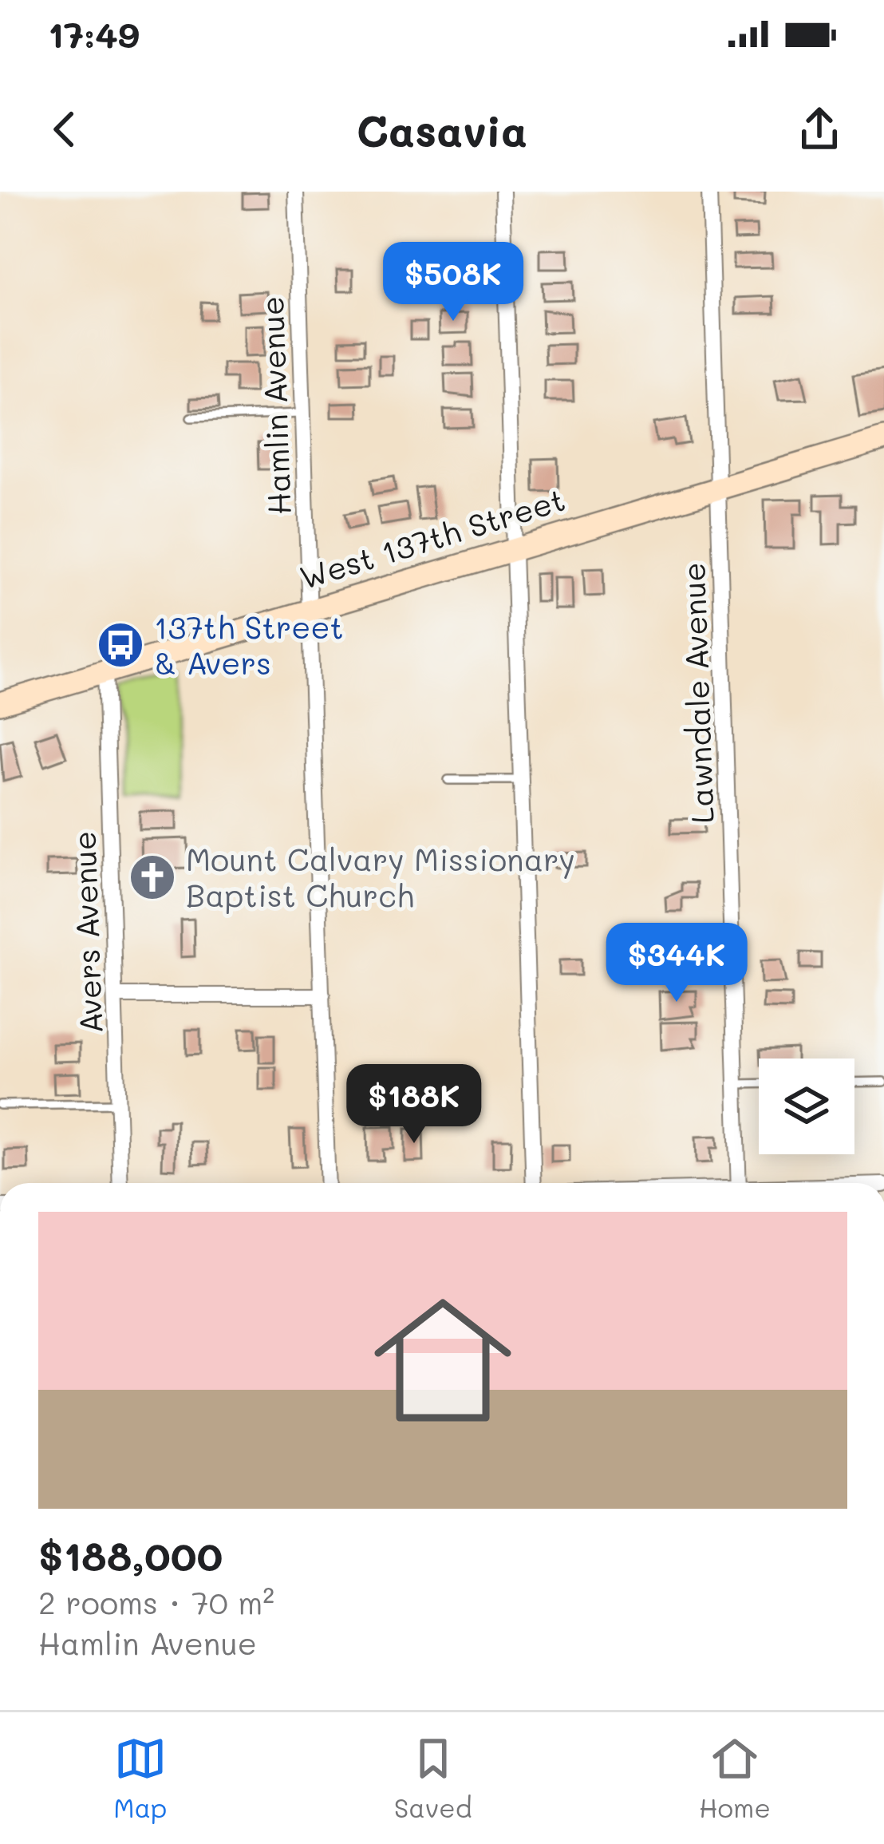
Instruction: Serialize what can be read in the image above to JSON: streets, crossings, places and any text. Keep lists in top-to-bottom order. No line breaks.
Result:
{"streets":{"main road":["West 137th Street"],"street":["Hamlin Avenue","Lawndale Avenue","Avers Avenue"]},"crossings":[["Hamlin Avenue","West 137th Street"],["West 137th Street","Lawndale Avenue"],["West 137th Street","Avers Avenue"]],"places":{"bus stop":["137th Street & Avers"],"church":["Mount Calvary Missionary Baptist Church"]},"page":{"status":"17:49","header":"Casavia","price":["$508K","$344K","$188K"],"list":[{"name":"$188,000","note":"2 rooms · 70 m² · Hamlin Avenue"}],"tabs":["Map","Saved","Home"]}}
